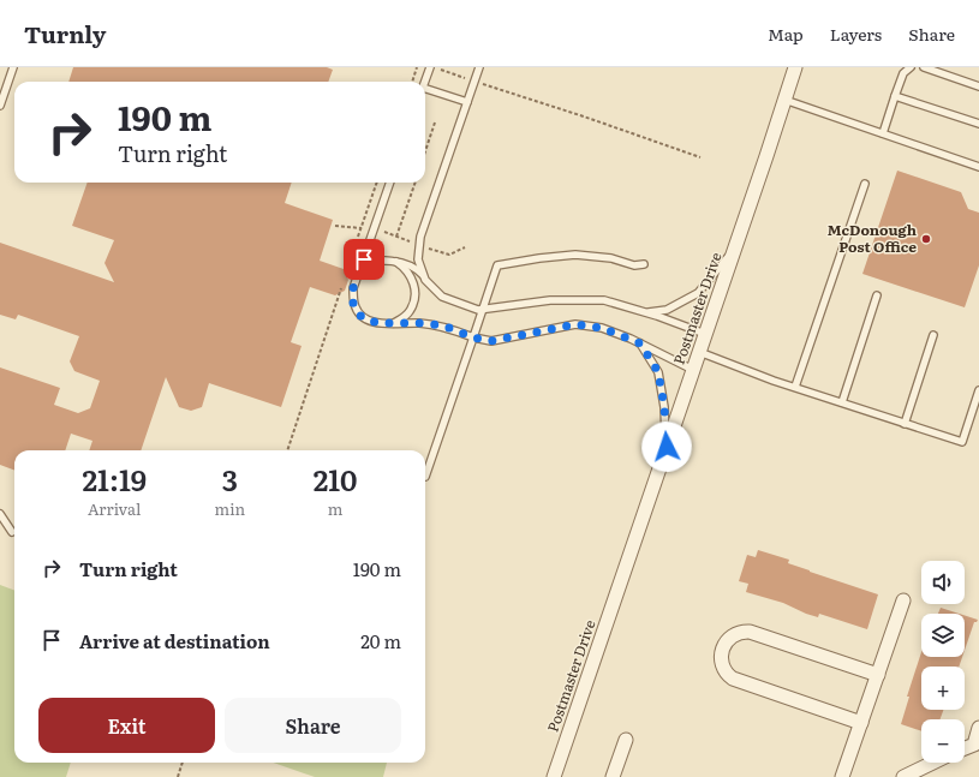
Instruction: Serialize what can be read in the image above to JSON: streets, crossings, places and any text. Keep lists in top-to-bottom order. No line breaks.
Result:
{"streets":{"street":["Postmaster Drive"]},"places":["McDonough Post Office"],"page":{"header":"Turnly","nav":["Map","Layers","Share"],"turn":["190 m","Turn right"],"eta":["21:19","Arrival","3","min","210","m"],"list":[{"name":"Turn right","value":"190 m"},{"name":"Arrive at destination","value":"20 m"}],"map_buttons":["+","−"],"buttons":["Exit","Share"]}}
